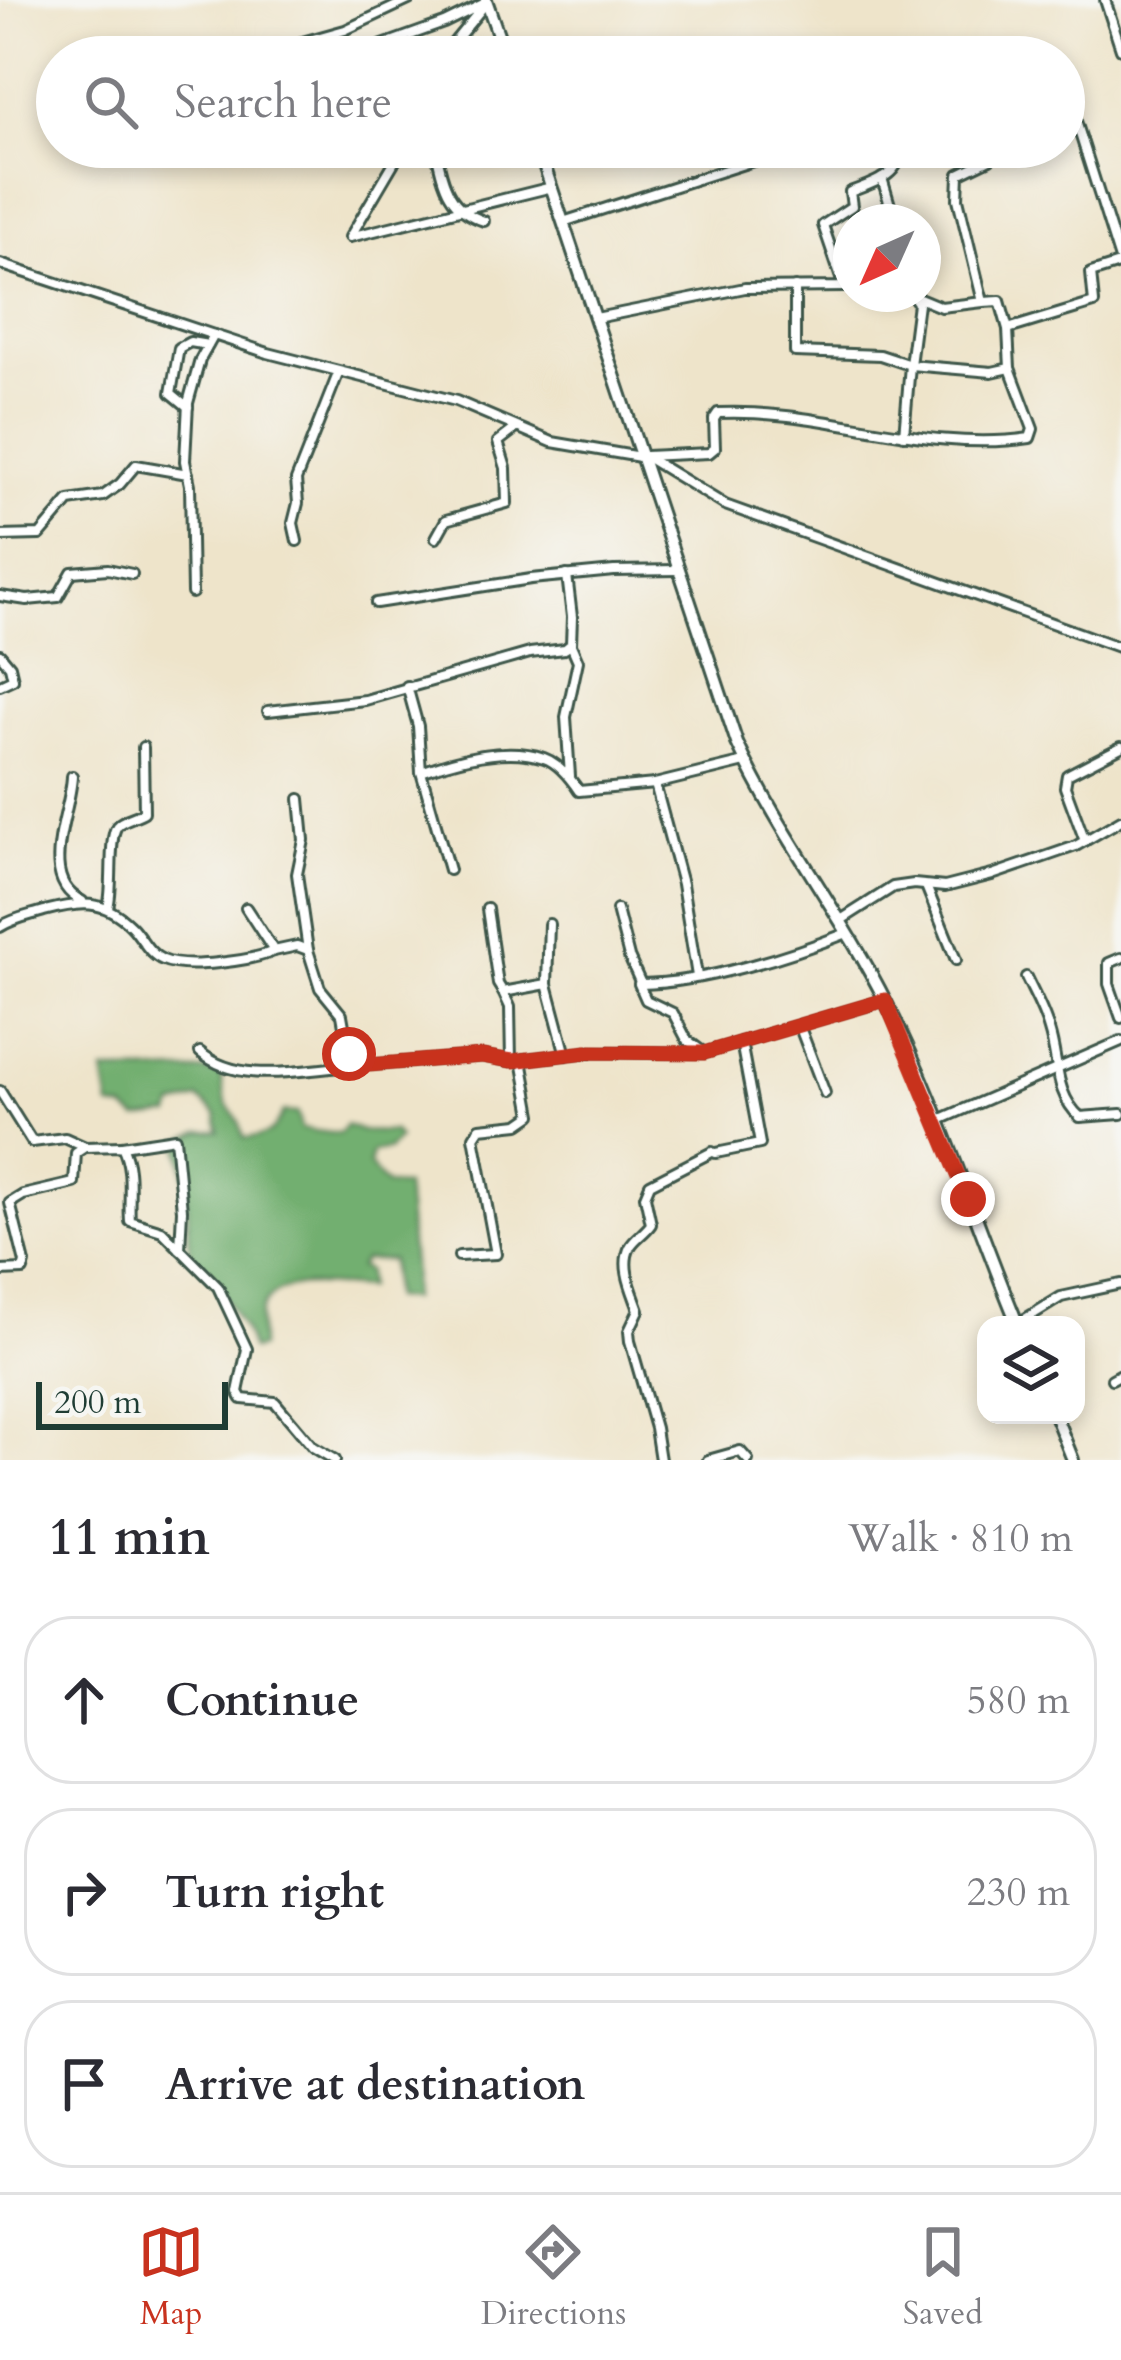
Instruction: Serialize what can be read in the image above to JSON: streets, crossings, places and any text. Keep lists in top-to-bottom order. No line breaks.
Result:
{"scale_bar":"200 m","north":"bottom left","page":{"search":"Search here","scale":"200 m","heading":["11 min","Walk · 810 m"],"list":[["Continue","580 m"],["Turn right","230 m"],"Arrive at destination"],"nav":["Map","Directions","Saved"]}}
